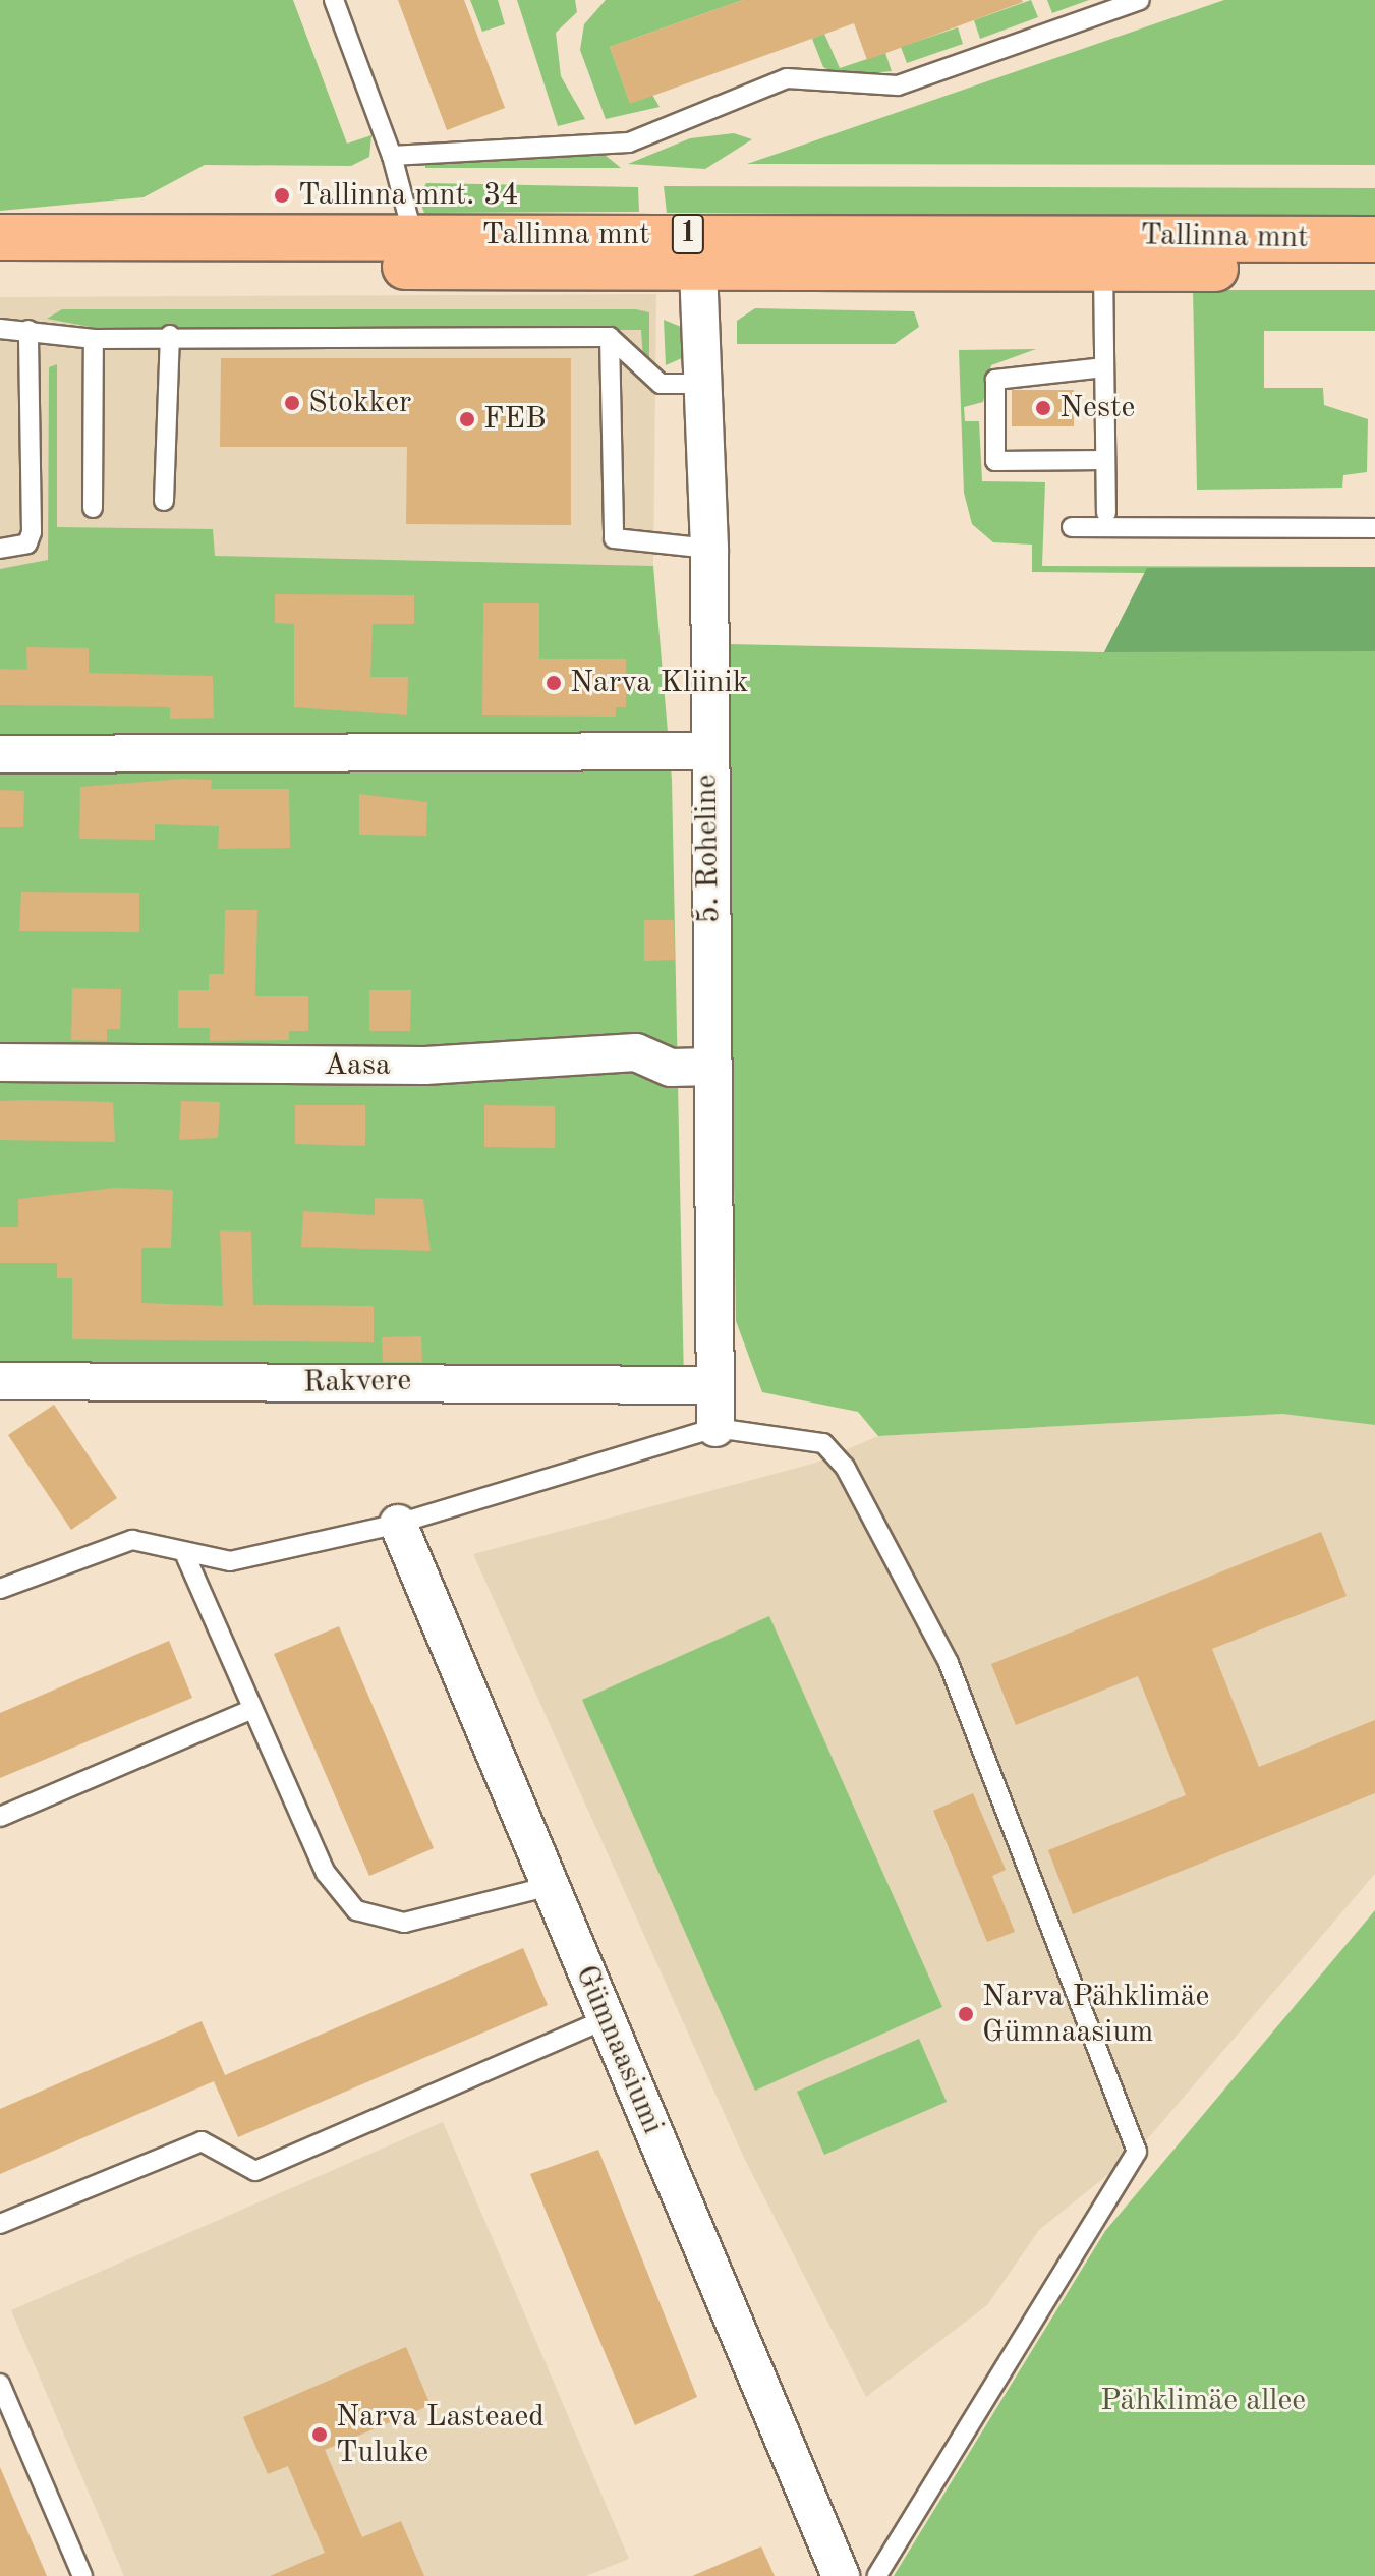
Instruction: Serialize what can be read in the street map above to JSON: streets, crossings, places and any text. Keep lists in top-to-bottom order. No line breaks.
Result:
{"streets":{"highway":["1","Tallinna mnt"],"street":["5. Roheline","Aasa","Rakvere","Gümnaasiumi"]},"crossings":[["Tallinna mnt","5. Roheline"],["5. Roheline","Aasa"],["5. Roheline","Rakvere"]],"parks":["Pähklimäe allee"],"places":["Tallinna mnt. 34","Stokker","Neste","FEB","Narva Kliinik","Narva Pähklimäe Gümnaasium","Narva Lasteaed Tuluke"]}
